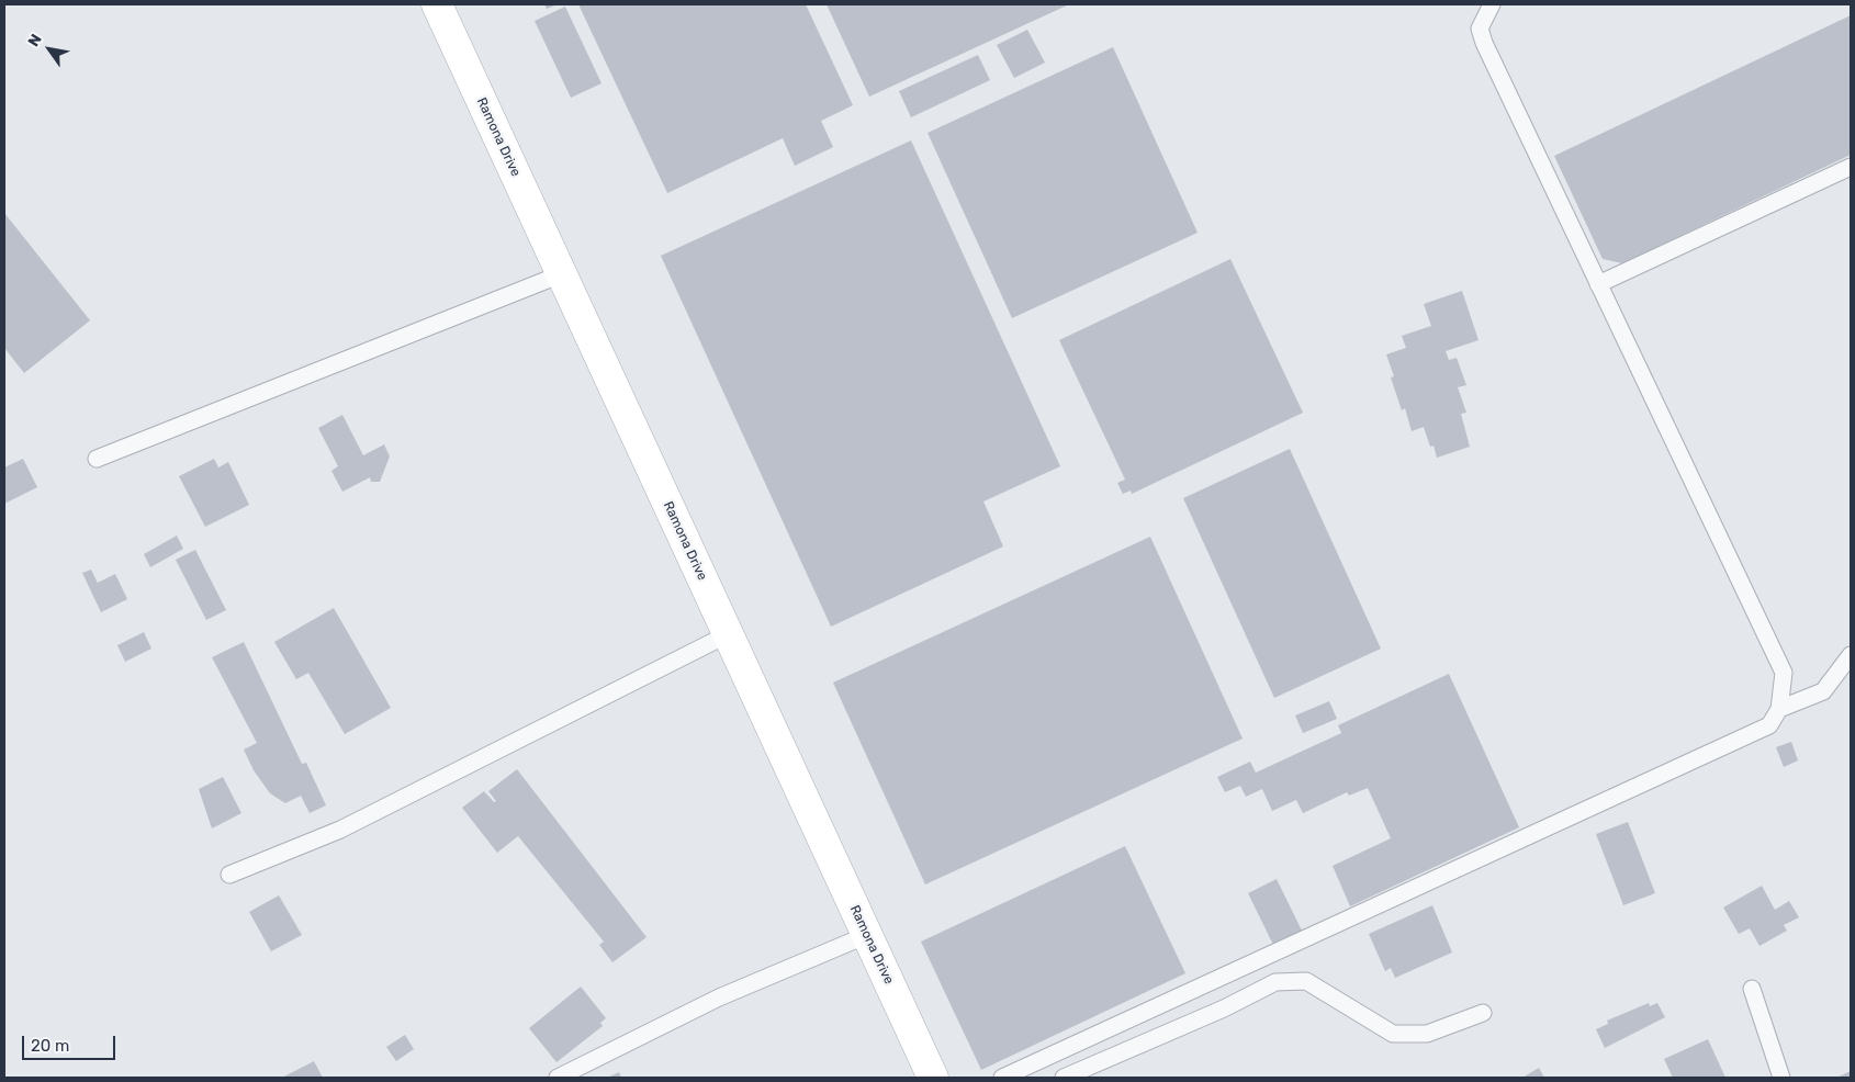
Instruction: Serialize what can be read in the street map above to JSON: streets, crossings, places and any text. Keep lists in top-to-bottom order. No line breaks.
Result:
{"streets":{"street":["Ramona Drive"]},"scale_bar":"20 m","north":"top left"}
